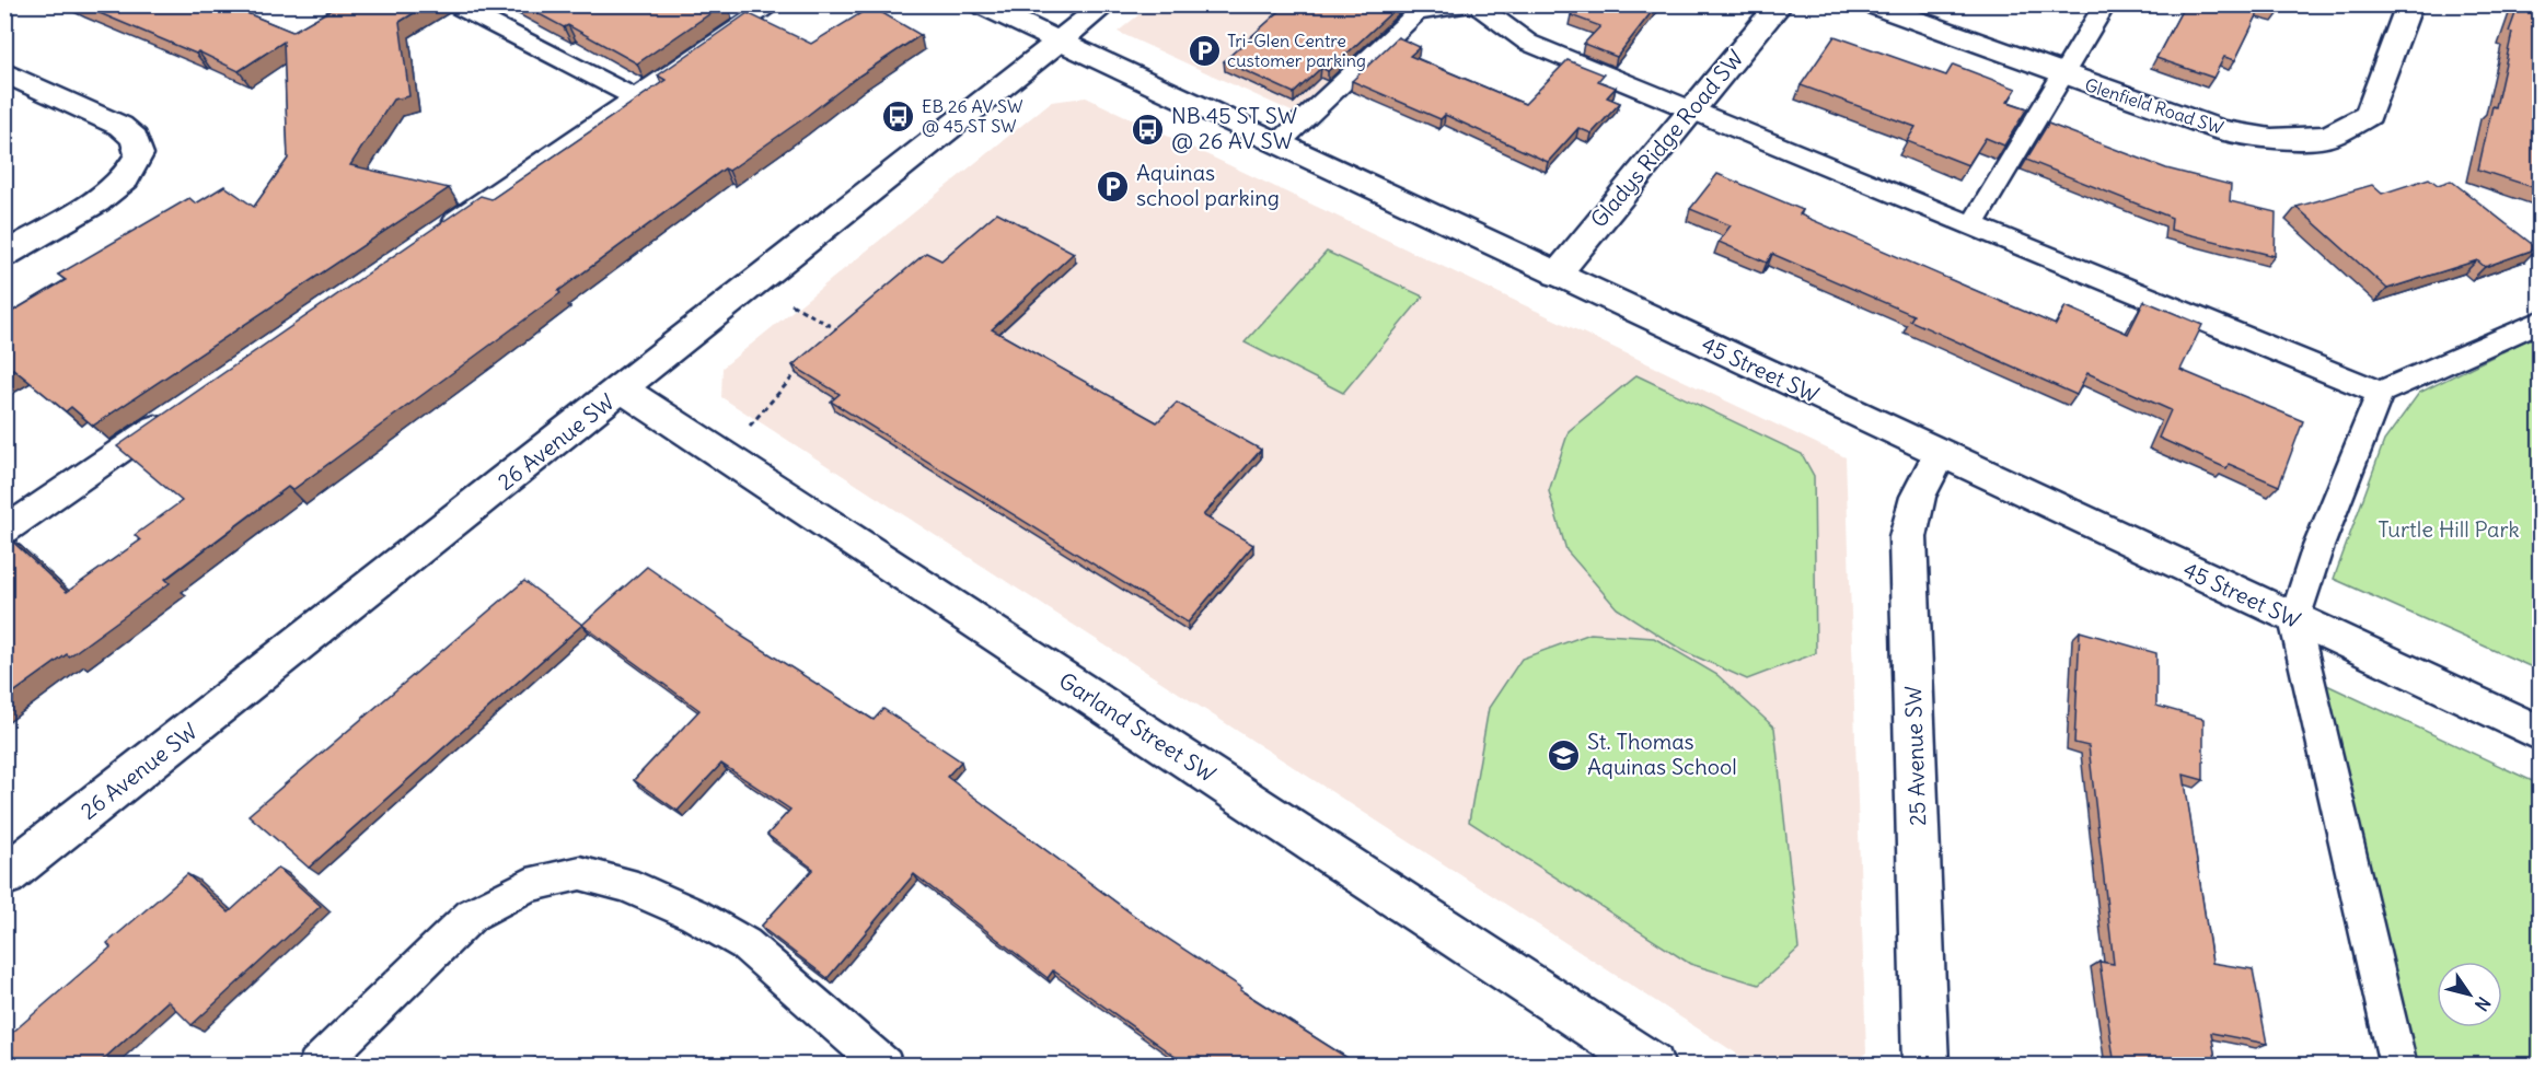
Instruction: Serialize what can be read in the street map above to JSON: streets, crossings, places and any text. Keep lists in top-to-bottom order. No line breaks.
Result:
{"streets":{"street":["Glenfield Road SW","Gladys Ridge Road SW","45 Street SW","26 Avenue SW","Garland Street SW","25 Avenue SW"]},"crossings":[["Gladys Ridge Road SW","45 Street SW"],["45 Street SW","26 Avenue SW"],["45 Street SW","25 Avenue SW"],["26 Avenue SW","Garland Street SW"]],"parks":["Turtle Hill Park"],"places":{"parking":["Tri-Glen Centre customer parking","Aquinas school parking"],"bus stop":["EB 26 AV SW @ 45 ST SW","NB 45 ST SW @ 26 AV SW"],"school or university":["St. Thomas Aquinas School"]},"north":"bottom right"}
